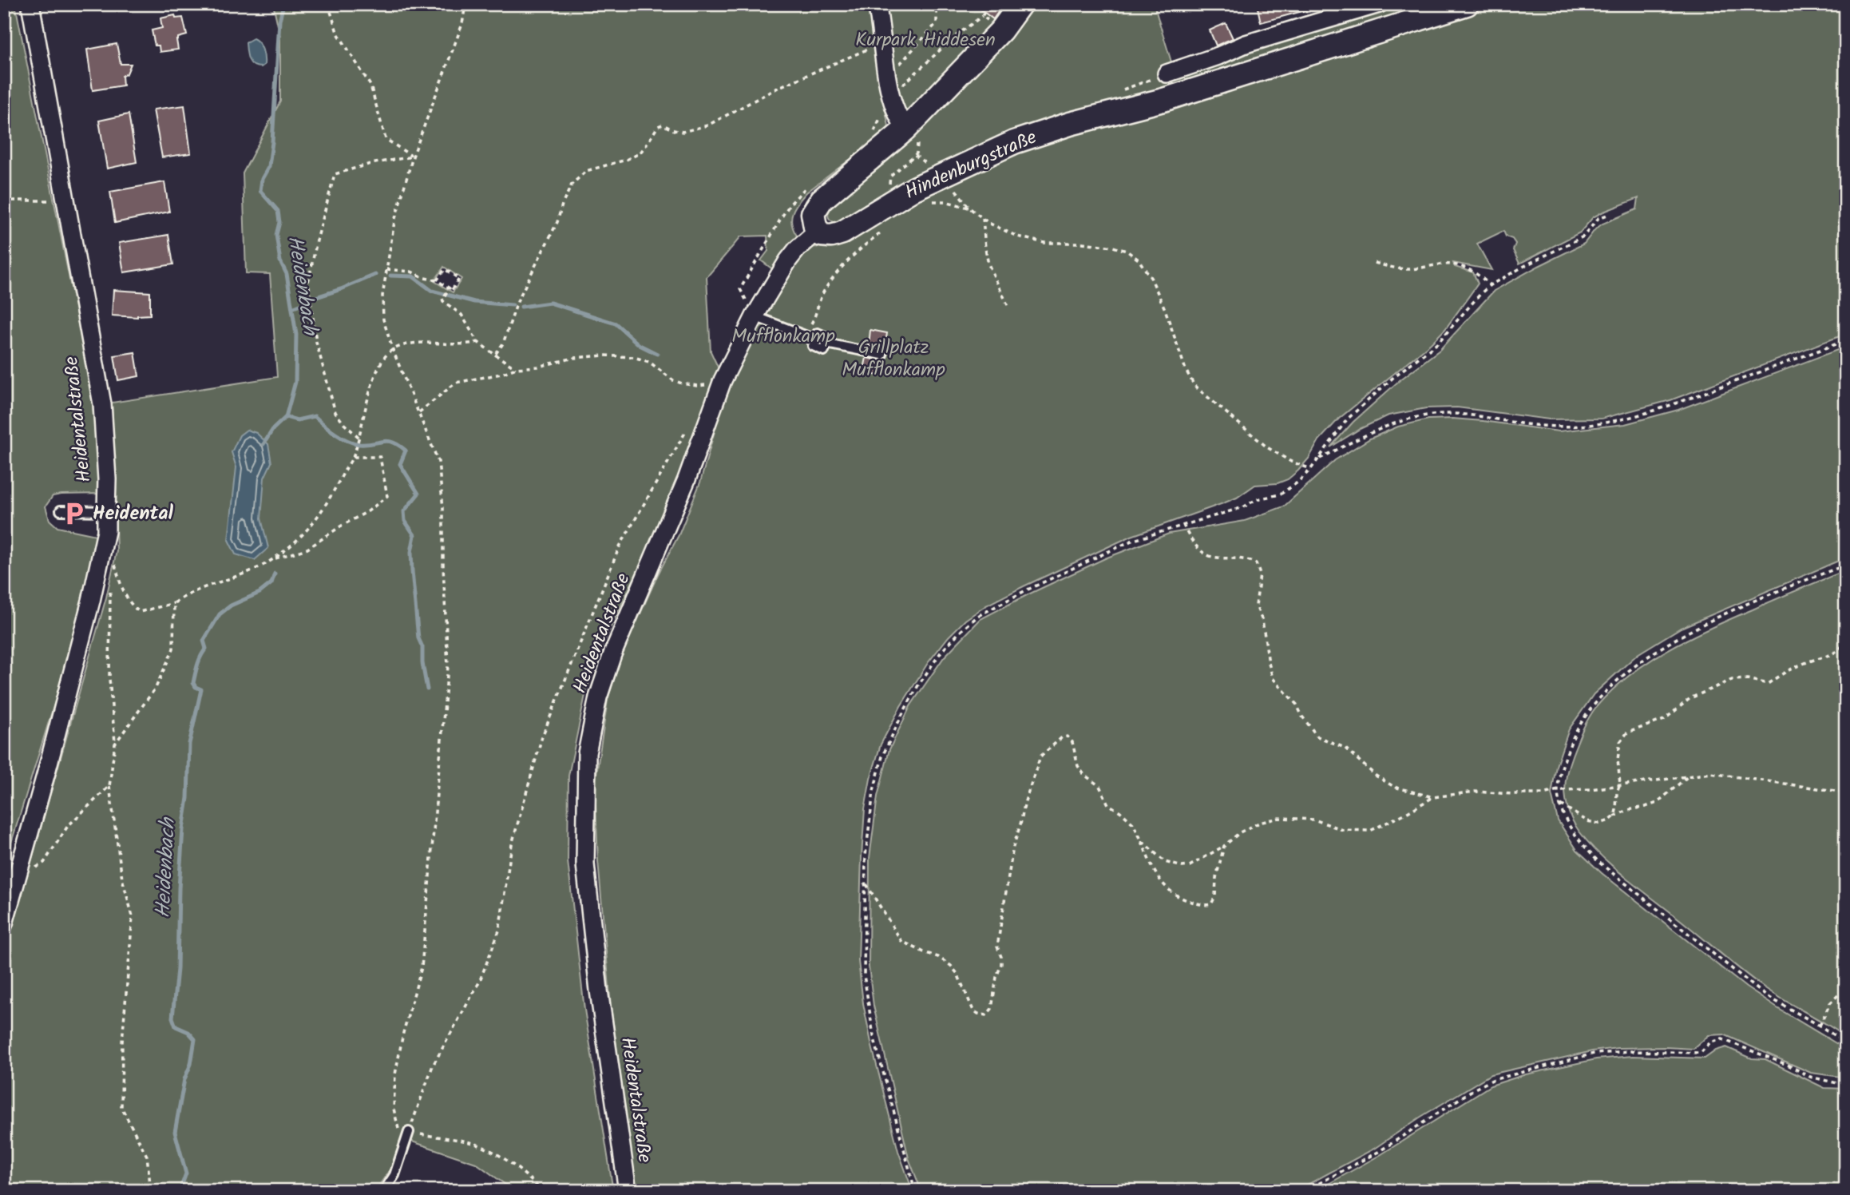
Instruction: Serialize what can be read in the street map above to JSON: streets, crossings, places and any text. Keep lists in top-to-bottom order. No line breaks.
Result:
{"streets":{"main road":["Hindenburgstraße"],"street":["Heidentalstraße"]},"crossings":[["Hindenburgstraße","Heidentalstraße"]],"water":["Heidenbach"],"parks":["Kurpark Hiddesen","Mufflonkamp","Grillplatz Mufflonkamp"],"places":{"parking":["Heidental"]}}
